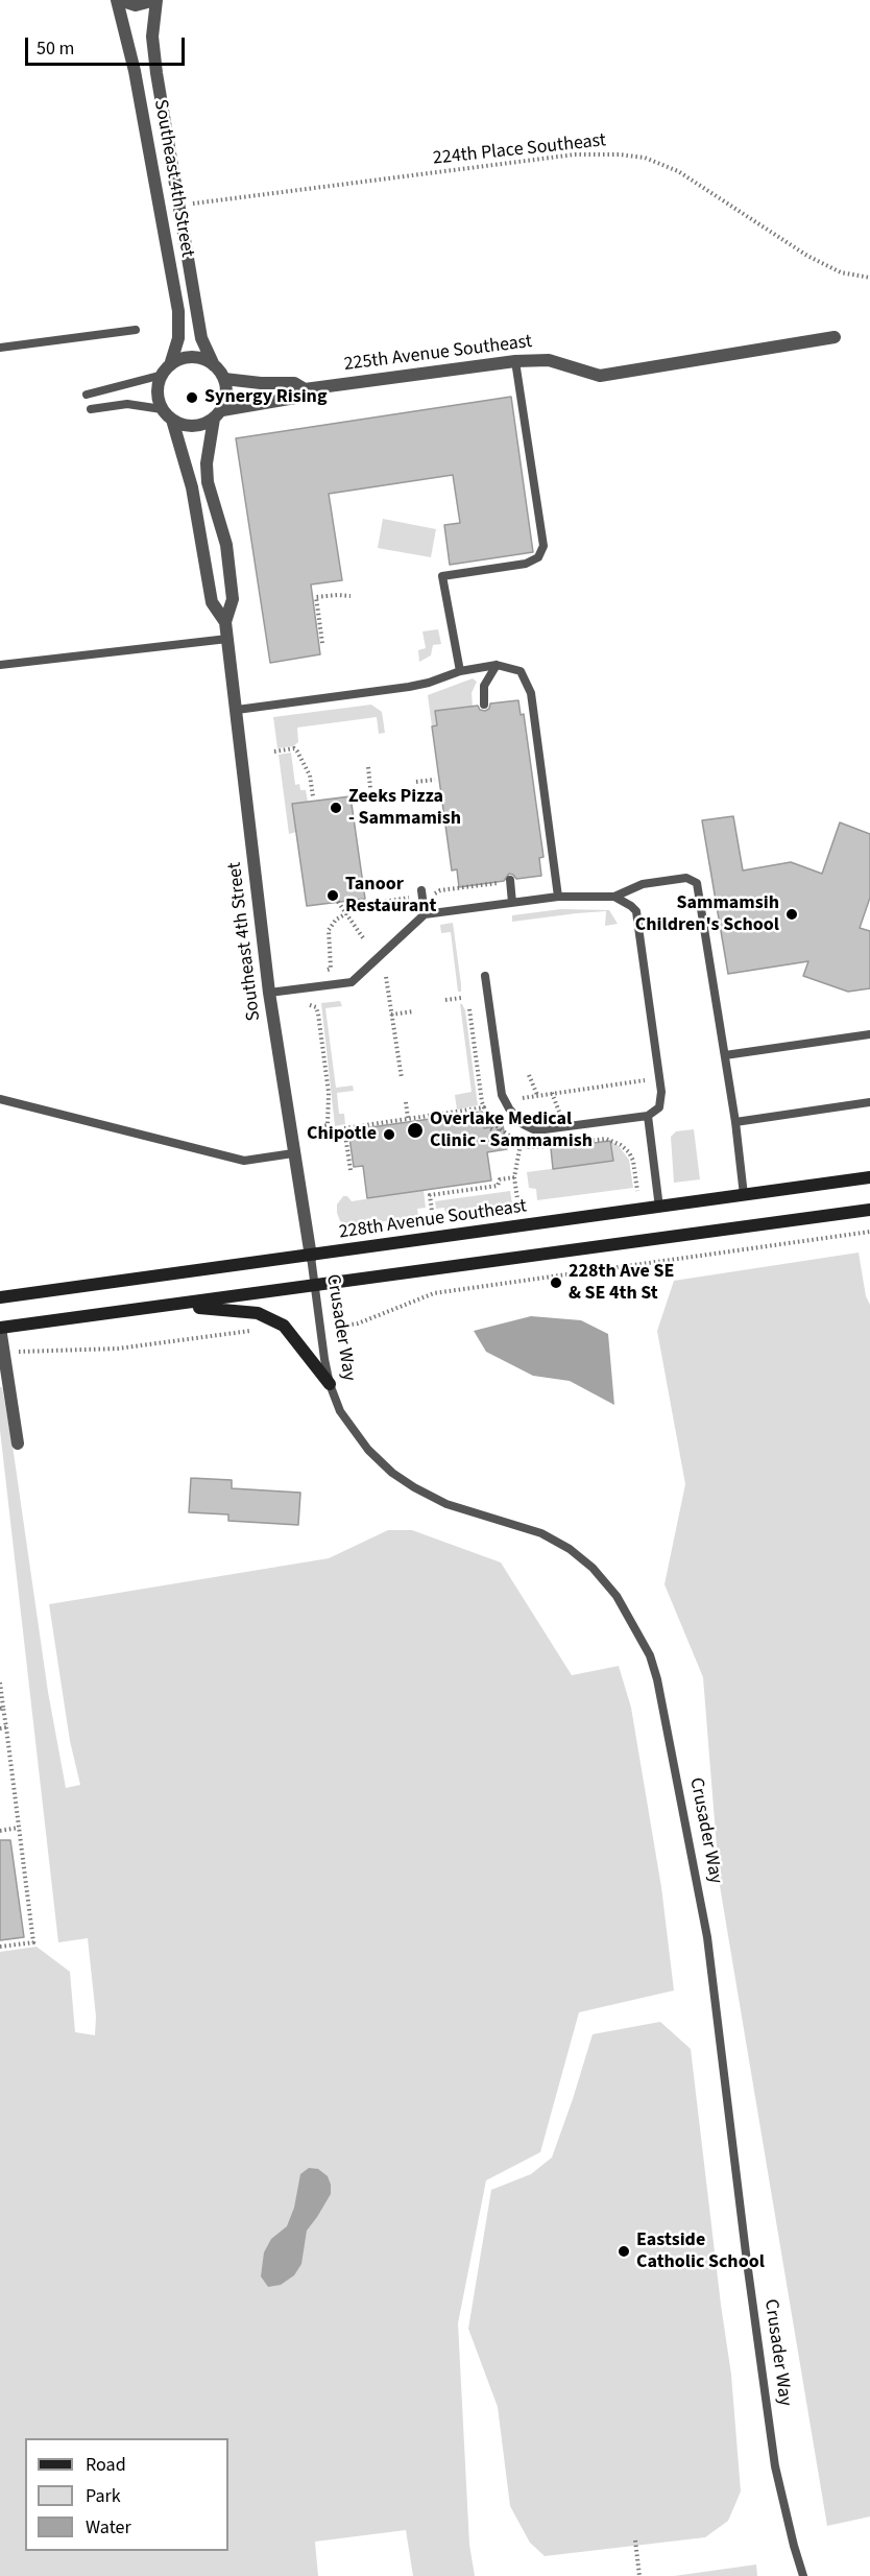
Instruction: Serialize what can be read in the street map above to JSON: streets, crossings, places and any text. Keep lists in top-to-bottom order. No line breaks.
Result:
{"streets":{"main road":["228th Avenue Southeast"],"street":["Southeast 4th Street","225th Avenue Southeast"],"lane":["Crusader Way"],"path":["224th Place Southeast"]},"crossings":[["224th Place Southeast","Southeast 4th Street"],["Southeast 4th Street","225th Avenue Southeast"],["Southeast 4th Street","228th Avenue Southeast"],["Southeast 4th Street","Crusader Way"],["228th Avenue Southeast","Crusader Way"]],"places":["Synergy Rising","Zeeks Pizza - Sammamish","Tanoor Restaurant","Sammamsih Children's School","Overlake Medical Clinic - Sammamish","Chipotle","228th Ave SE & SE 4th St","Eastside Catholic School"],"legend":["Road","Park","Water"],"scale_bar":"50 m"}
